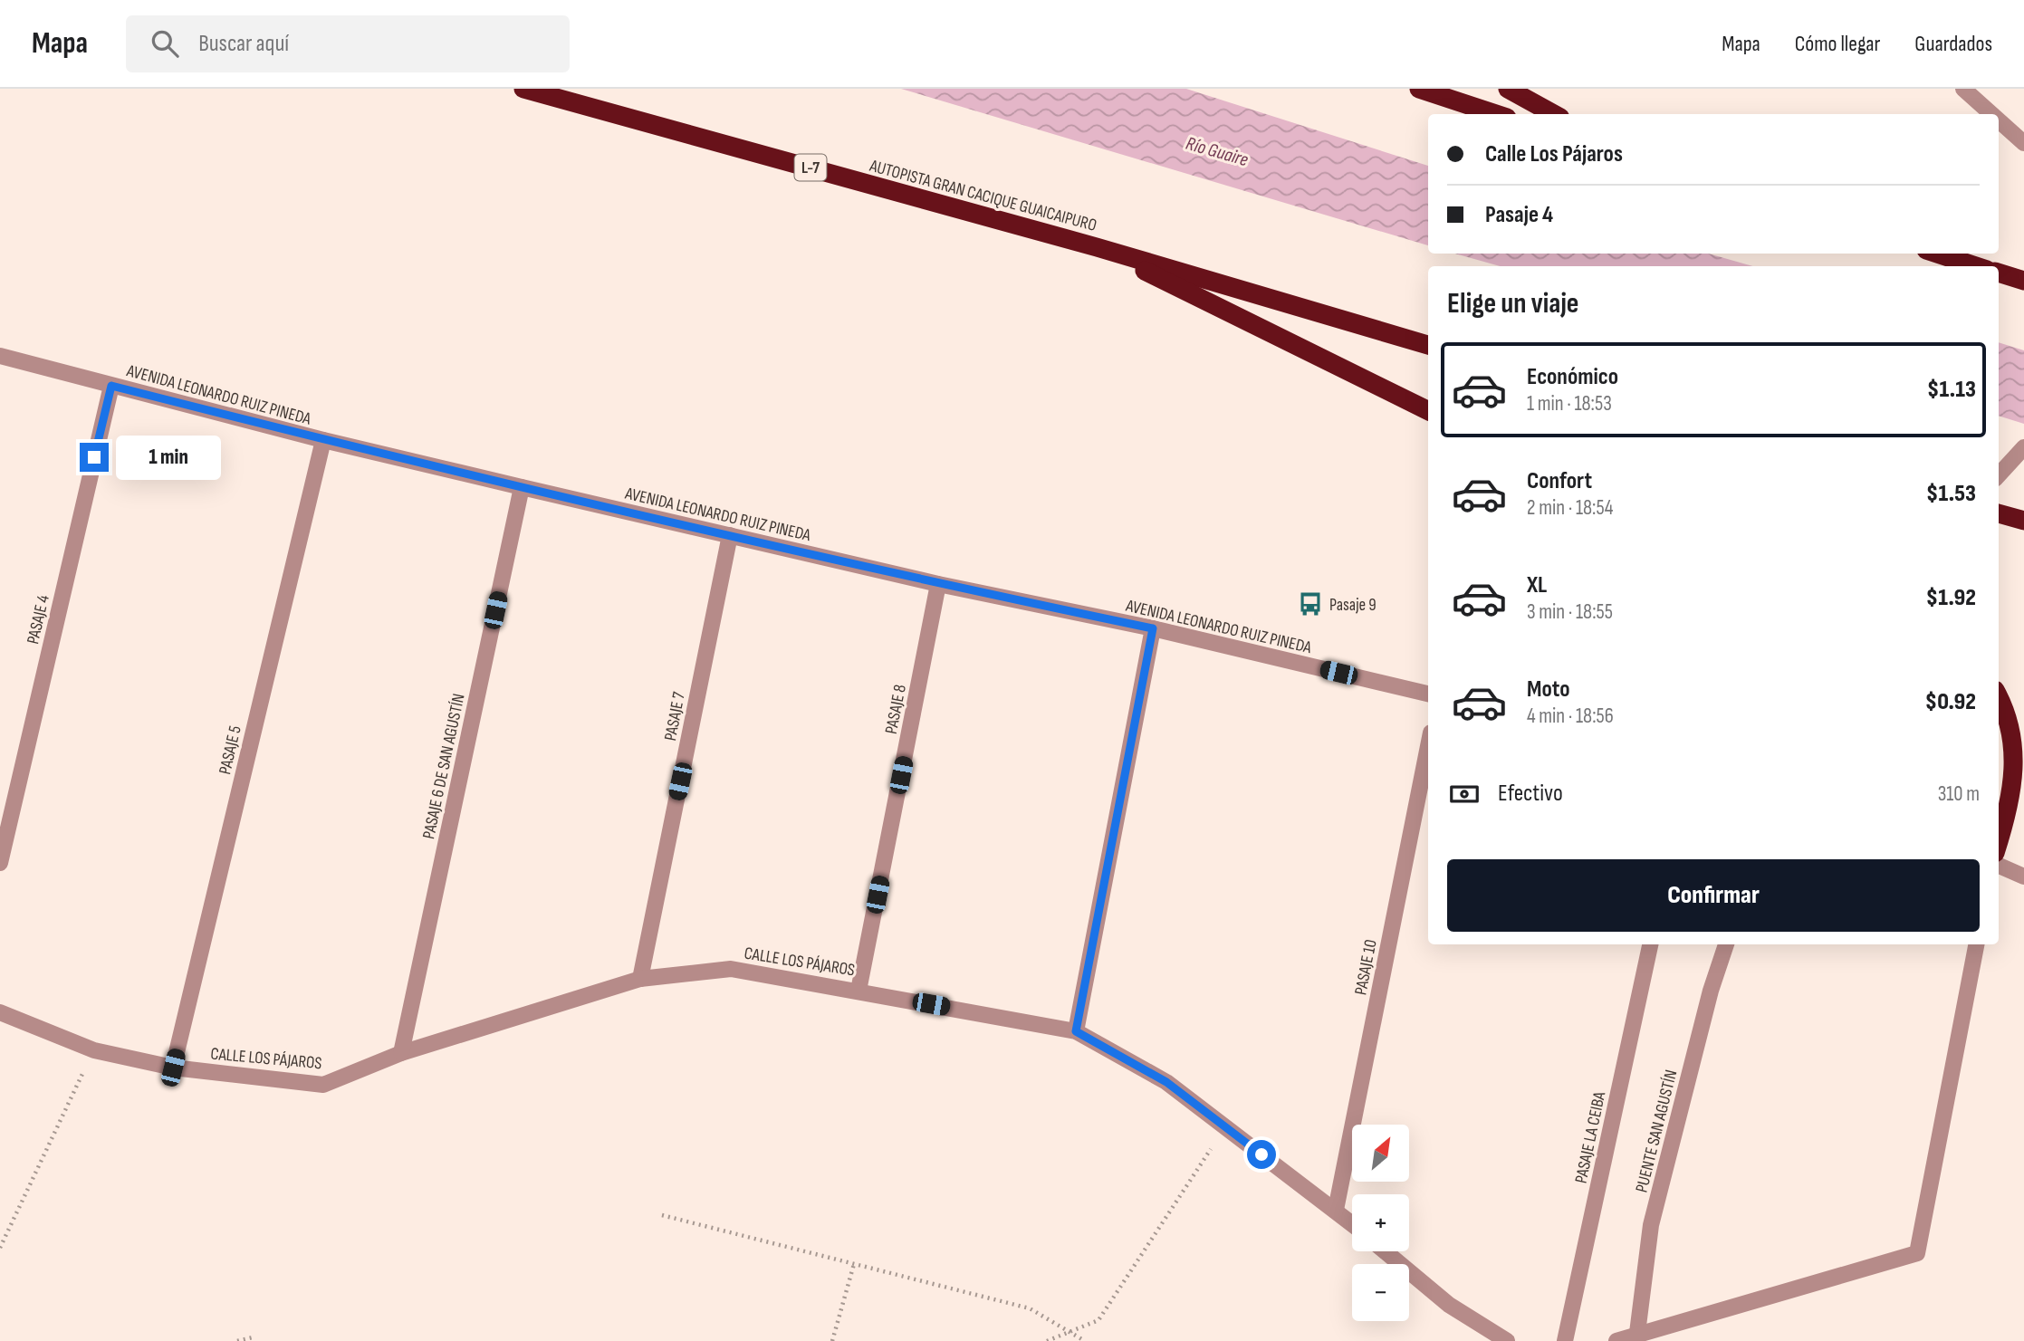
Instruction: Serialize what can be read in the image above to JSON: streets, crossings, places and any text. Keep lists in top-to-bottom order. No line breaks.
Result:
{"streets":{"highway":["L-7","AUTOPISTA GRAN CACIQUE GUAICAIPURO"],"street":["AVENIDA LEONARDO RUIZ PINEDA","PASAJE 4","PASAJE 8","PASAJE 7","PASAJE 5","PASAJE 6 DE SAN AGUSTÍN","CALLE LOS PÁJAROS","PASAJE 10","PUENTE SAN AGUSTÍN","PASAJE LA CEIBA"]},"crossings":[["AVENIDA LEONARDO RUIZ PINEDA","PASAJE 4"],["AVENIDA LEONARDO RUIZ PINEDA","PASAJE 8"],["AVENIDA LEONARDO RUIZ PINEDA","PASAJE 7"],["AVENIDA LEONARDO RUIZ PINEDA","PASAJE 5"],["AVENIDA LEONARDO RUIZ PINEDA","PASAJE 6 DE SAN AGUSTÍN"],["PASAJE 8","CALLE LOS PÁJAROS"],["PASAJE 7","CALLE LOS PÁJAROS"],["PASAJE 5","CALLE LOS PÁJAROS"],["PASAJE 6 DE SAN AGUSTÍN","CALLE LOS PÁJAROS"],["CALLE LOS PÁJAROS","PASAJE 10"]],"water":["Río Guaire"],"places":{"bus stop":["Pasaje 9"]},"north":"top right","page":{"header":"Mapa","search":"Buscar aquí","nav":["Mapa","Cómo llegar","Guardados"],"banner":["Calle Los Pájaros","Pasaje 4"],"heading":"Elige un viaje","list":[{"name":"Económico","note":"1 min · 18:53","value":"$1.13"},{"name":"Confort","note":"2 min · 18:54","value":"$1.53"},{"name":"XL","note":"3 min · 18:55","value":"$1.92"},{"name":"Moto","note":"4 min · 18:56","value":"$0.92"}],"bubble":"1 min","pay":["Efectivo","310 m"],"buttons":"Confirmar","map_buttons":["+","−"]}}
